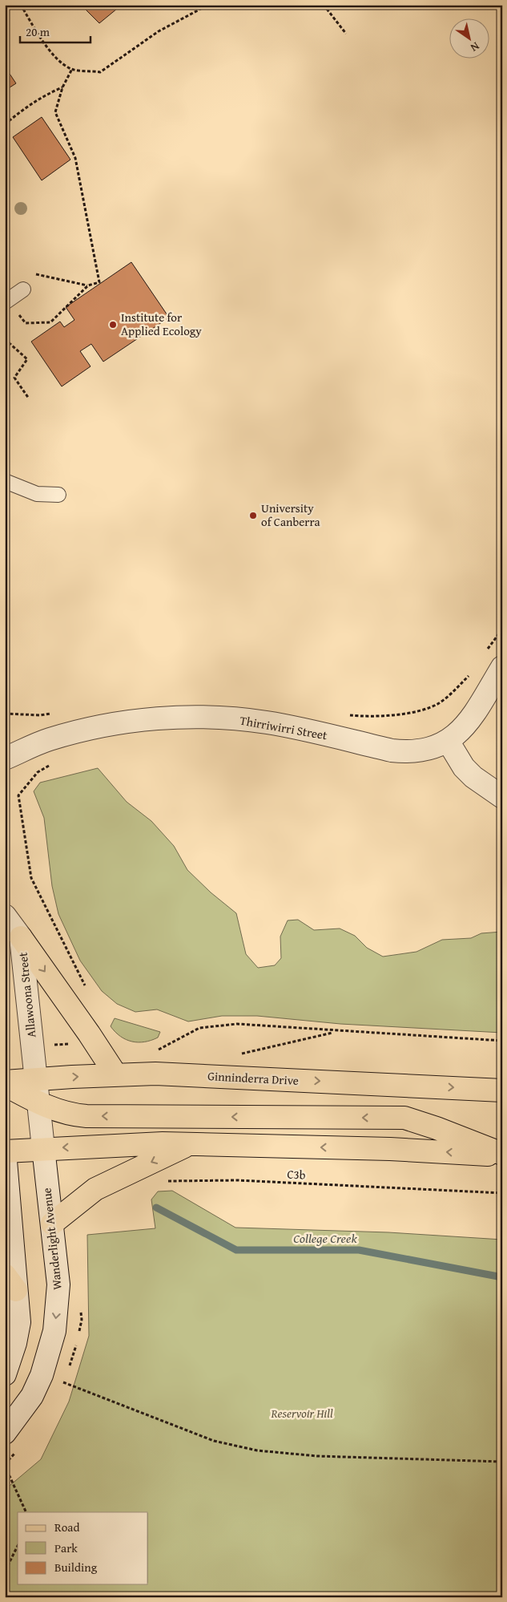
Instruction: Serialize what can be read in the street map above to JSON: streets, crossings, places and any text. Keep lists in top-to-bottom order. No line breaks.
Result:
{"streets":{"main road":["Ginninderra Drive"],"street":["Thirriwirri Street","Allawoona Street","Wanderlight Avenue"],"path":["C3b"]},"crossings":[["Allawoona Street","Ginninderra Drive"],["Allawoona Street","Wanderlight Avenue"],["Ginninderra Drive","Wanderlight Avenue"]],"water":["College Creek"],"parks":["Reservoir Hill"],"places":["Institute for Applied Ecology","University of Canberra"],"legend":["Road","Park","Building"],"scale_bar":"20 m","north":"bottom right"}
